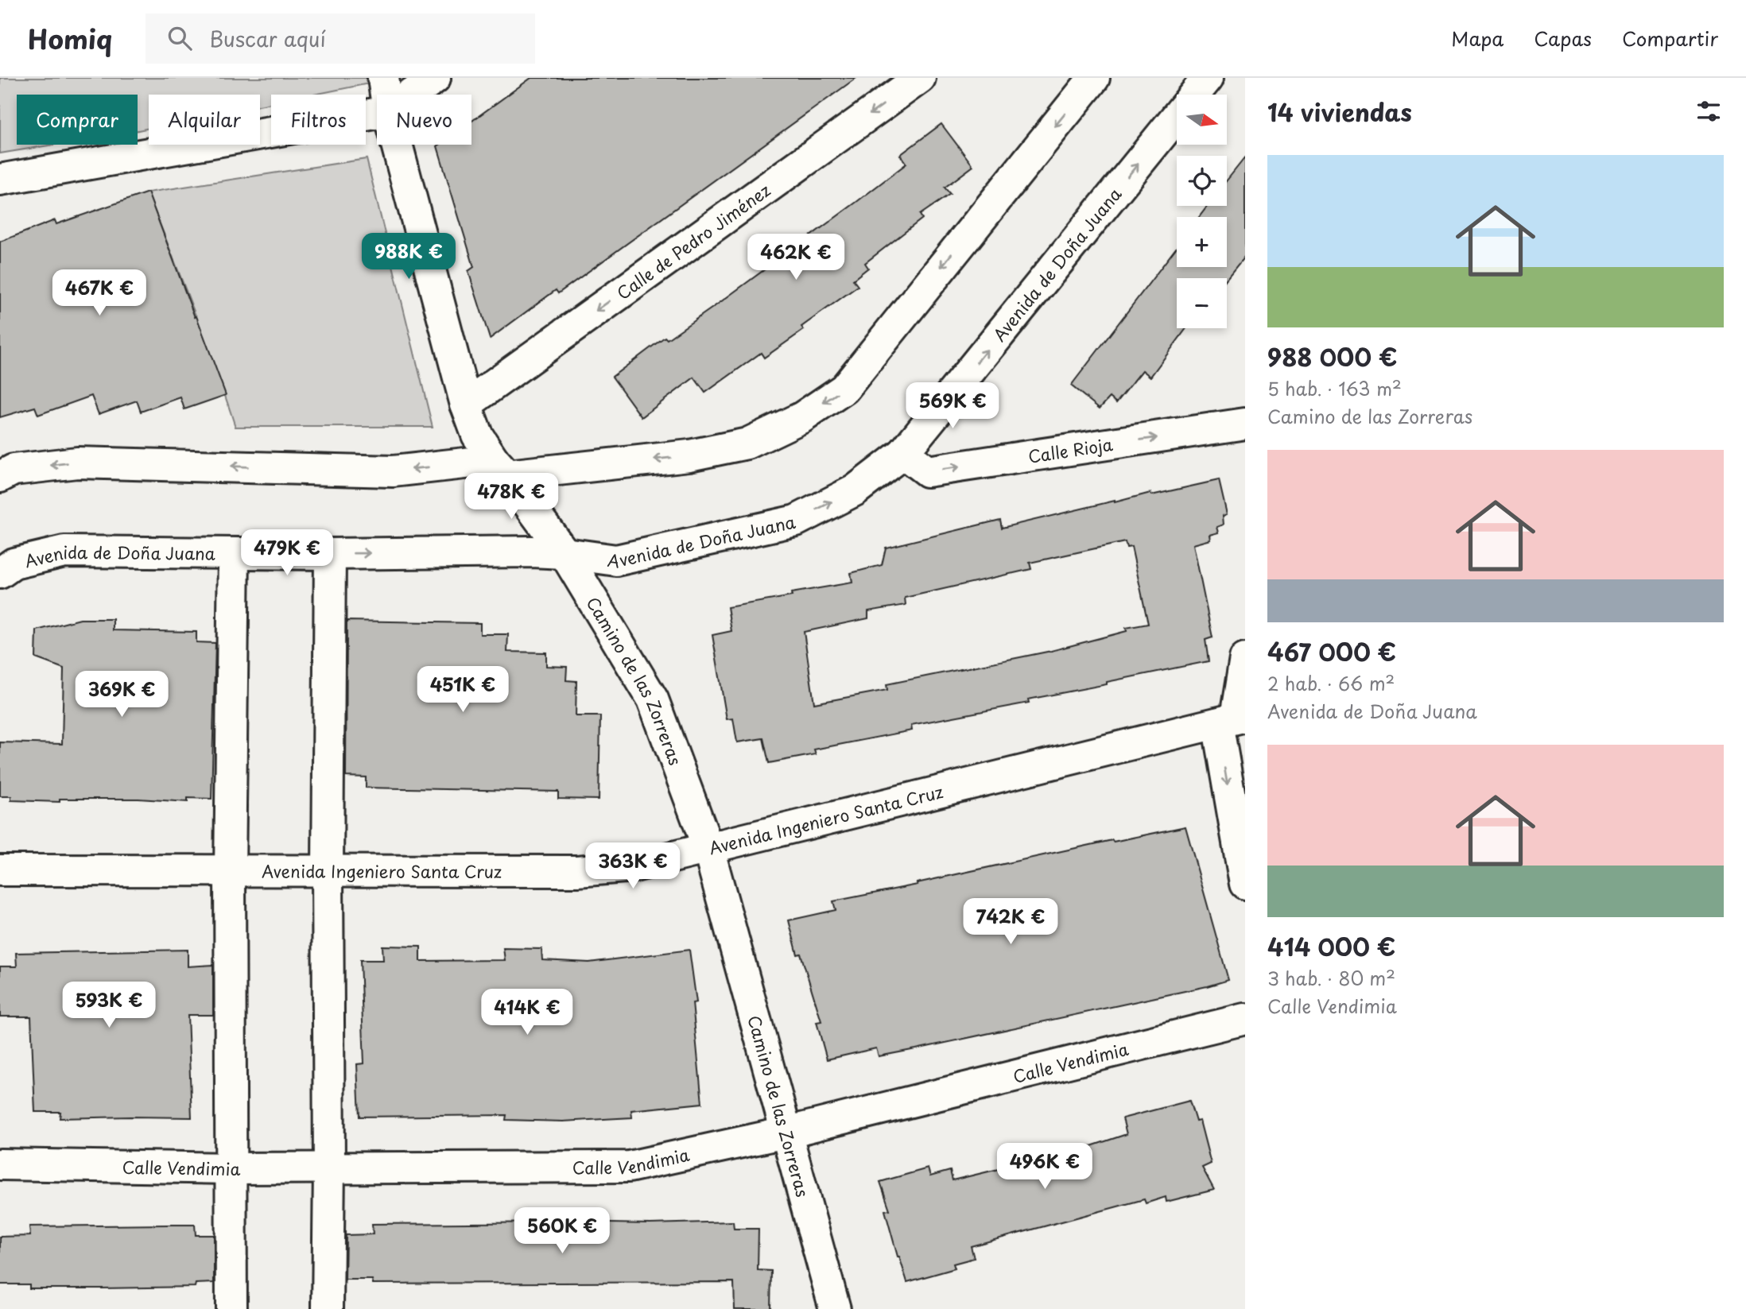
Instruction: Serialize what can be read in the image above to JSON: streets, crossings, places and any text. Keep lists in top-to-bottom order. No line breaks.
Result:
{"streets":{"street":["Calle de Pedro Jiménez","Avenida de Doña Juana","Calle Rioja","Camino de las Zorreras","Avenida Ingeniero Santa Cruz","Calle Vendimia"]},"crossings":[["Calle de Pedro Jiménez","Camino de las Zorreras"],["Avenida de Doña Juana","Calle Rioja"],["Avenida de Doña Juana","Camino de las Zorreras"],["Camino de las Zorreras","Avenida Ingeniero Santa Cruz"],["Camino de las Zorreras","Calle Vendimia"]],"one_way":["Calle Rioja"],"north":"right","page":{"header":"Homiq","search":"Buscar aquí","nav":["Mapa","Capas","Compartir"],"heading":"14 viviendas","map_buttons":["+","−"],"chip":["Comprar","Alquilar","Filtros","Nuevo"],"list":[{"name":"988 000 €","note":"5 hab. · 163 m² · Camino de las Zorreras"},{"name":"467 000 €","note":"2 hab. · 66 m² · Avenida de Doña Juana"},{"name":"414 000 €","note":"3 hab. · 80 m² · Calle Vendimia"}],"price":["988K €","462K €","467K €","569K €","478K €","479K €","451K €","369K €","363K €","742K €","593K €","414K €","496K €","560K €"]}}
